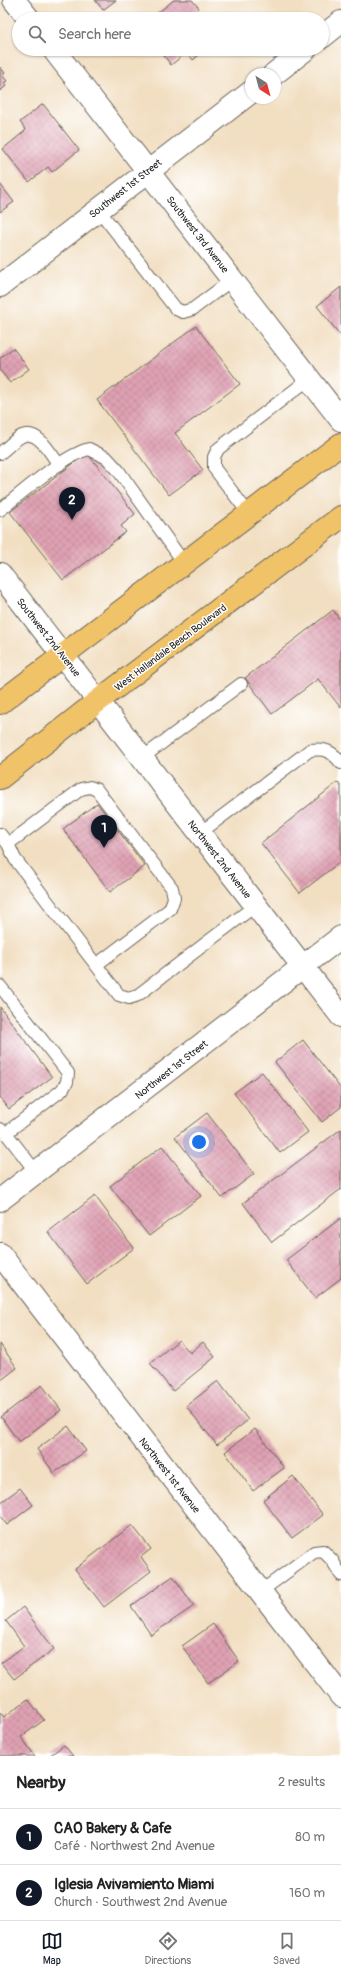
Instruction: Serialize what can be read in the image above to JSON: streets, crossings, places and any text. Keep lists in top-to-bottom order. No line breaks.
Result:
{"streets":{"main road":["West Hallandale Beach Boulevard"],"street":["Southwest 1st Street","Southwest 3rd Avenue","Southwest 2nd Avenue","Northwest 2nd Avenue","Northwest 1st Street","Northwest 1st Avenue"]},"crossings":[["Southwest 1st Street","Southwest 3rd Avenue"],["Southwest 2nd Avenue","West Hallandale Beach Boulevard"],["Southwest 2nd Avenue","Northwest 2nd Avenue"],["West Hallandale Beach Boulevard","Northwest 2nd Avenue"],["Northwest 2nd Avenue","Northwest 1st Street"]],"north":"bottom right","page":{"search":"Search here","pins":["2","1"],"heading":["Nearby","2 results"],"list":[{"mark":"1","name":"CAO Bakery & Cafe","note":"Café · Northwest 2nd Avenue","value":"80 m"},{"mark":"2","name":"Iglesia Avivamiento Miami","note":"Church · Southwest 2nd Avenue","value":"160 m"}],"nav":["Map","Directions","Saved"]}}
